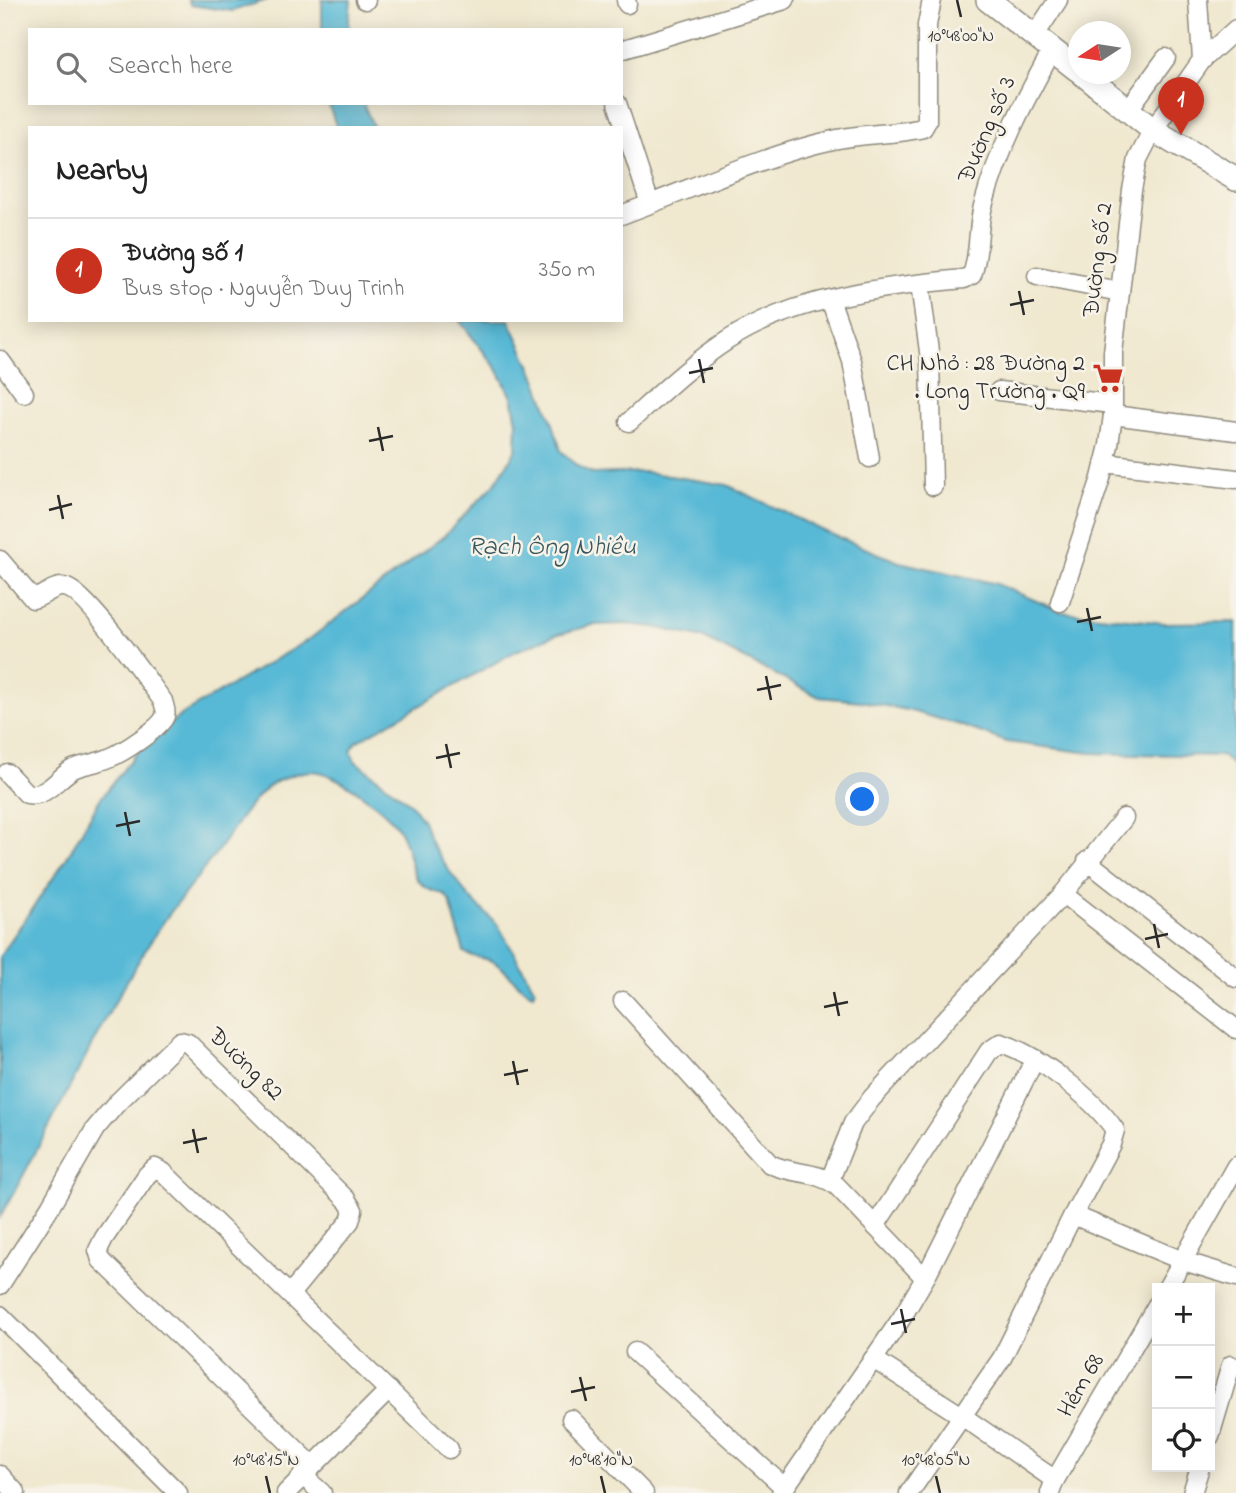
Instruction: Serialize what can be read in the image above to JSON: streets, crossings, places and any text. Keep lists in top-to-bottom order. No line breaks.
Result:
{"streets":{"street":["Đường số 3","Đường số 2","Đường 82","Hẻm 68"]},"water":["Rạch Ông Nhiêu"],"places":{"supermarket":["CH Nhỏ : 28 Đường 2 . Long Trường . Q9"]},"north":"left","page":{"search":"Search here","pins":"1","heading":"Nearby","list":[{"mark":"1","name":"Đường số 1","note":"Bus stop · Nguyễn Duy Trinh","value":"350 m"}],"map_buttons":["+","−"]},"coordinates":["10°48'00\"N","10°48'15\"N","10°48'10\"N","10°48'05\"N"]}
